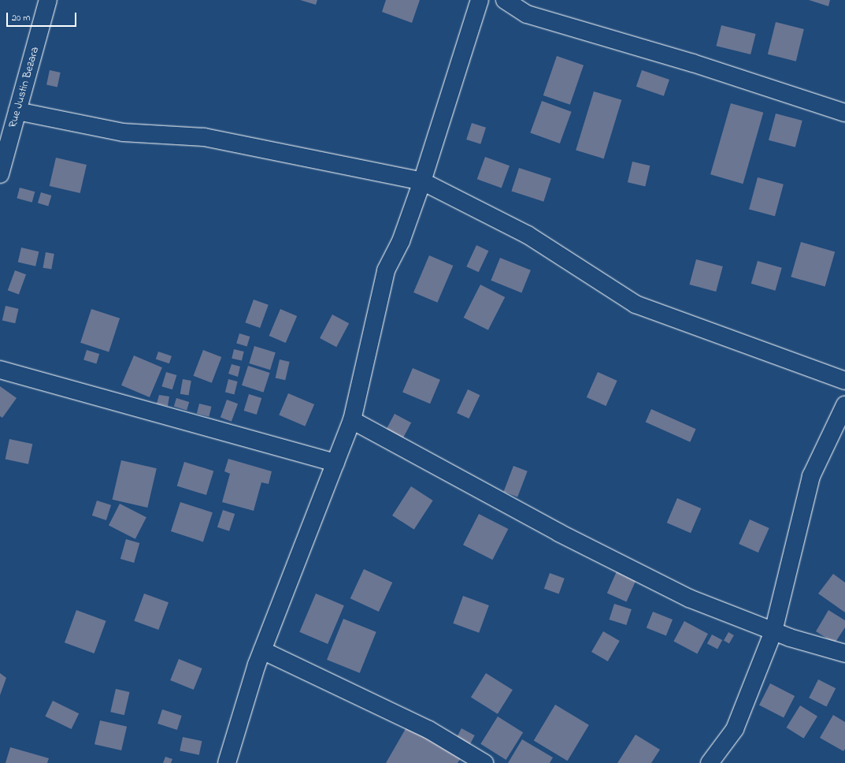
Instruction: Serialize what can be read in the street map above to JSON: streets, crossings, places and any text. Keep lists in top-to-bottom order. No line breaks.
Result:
{"streets":{"street":["Rue Justin Bezara"]},"scale_bar":"20 m"}
